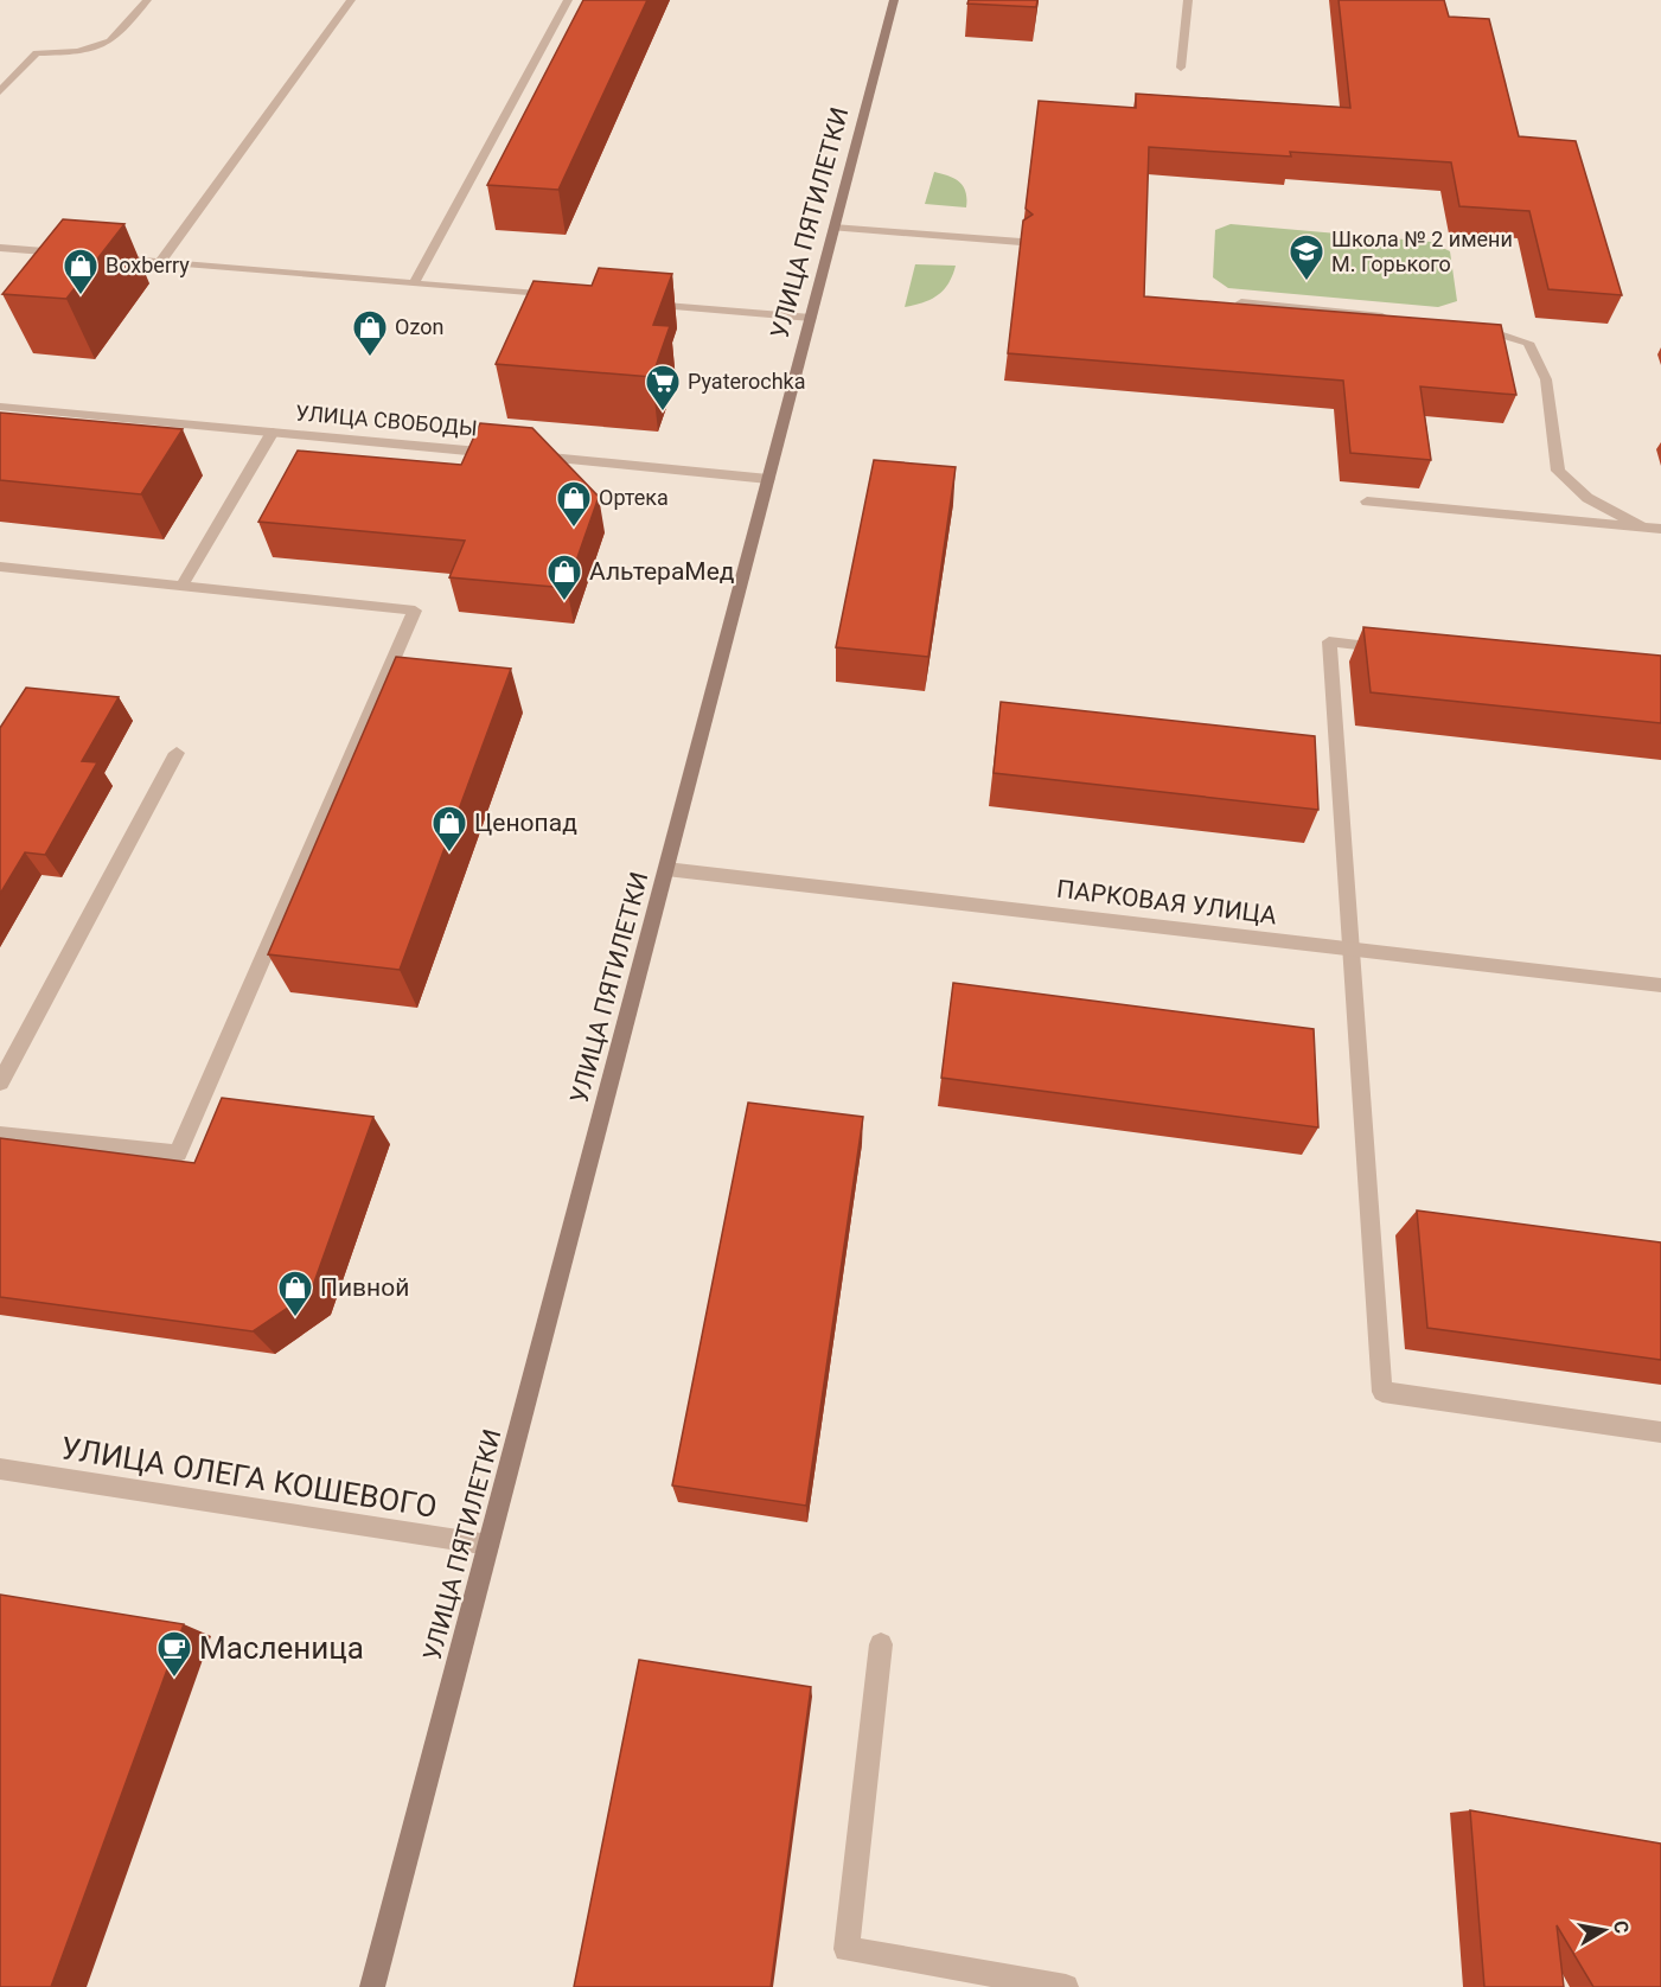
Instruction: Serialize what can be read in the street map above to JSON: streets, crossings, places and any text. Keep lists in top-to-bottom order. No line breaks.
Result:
{"streets":{"main road":["УЛИЦА ПЯТИЛЕТКИ"],"street":["УЛИЦА СВОБОДЫ","ПАРКОВАЯ УЛИЦА","УЛИЦА ОЛЕГА КОШЕВОГО"]},"crossings":[["УЛИЦА ПЯТИЛЕТКИ","УЛИЦА СВОБОДЫ"],["УЛИЦА ПЯТИЛЕТКИ","ПАРКОВАЯ УЛИЦА"],["УЛИЦА ПЯТИЛЕТКИ","УЛИЦА ОЛЕГА КОШЕВОГО"]],"places":{"school or university":["Школа № 2 имени М. Горького"],"shop":["Boxberry","Ozon","Ортека","АльтераМед","Ценопад","Пивной"],"supermarket":["Pyaterochka"],"cafe":["Масленица"]},"north":"right"}
